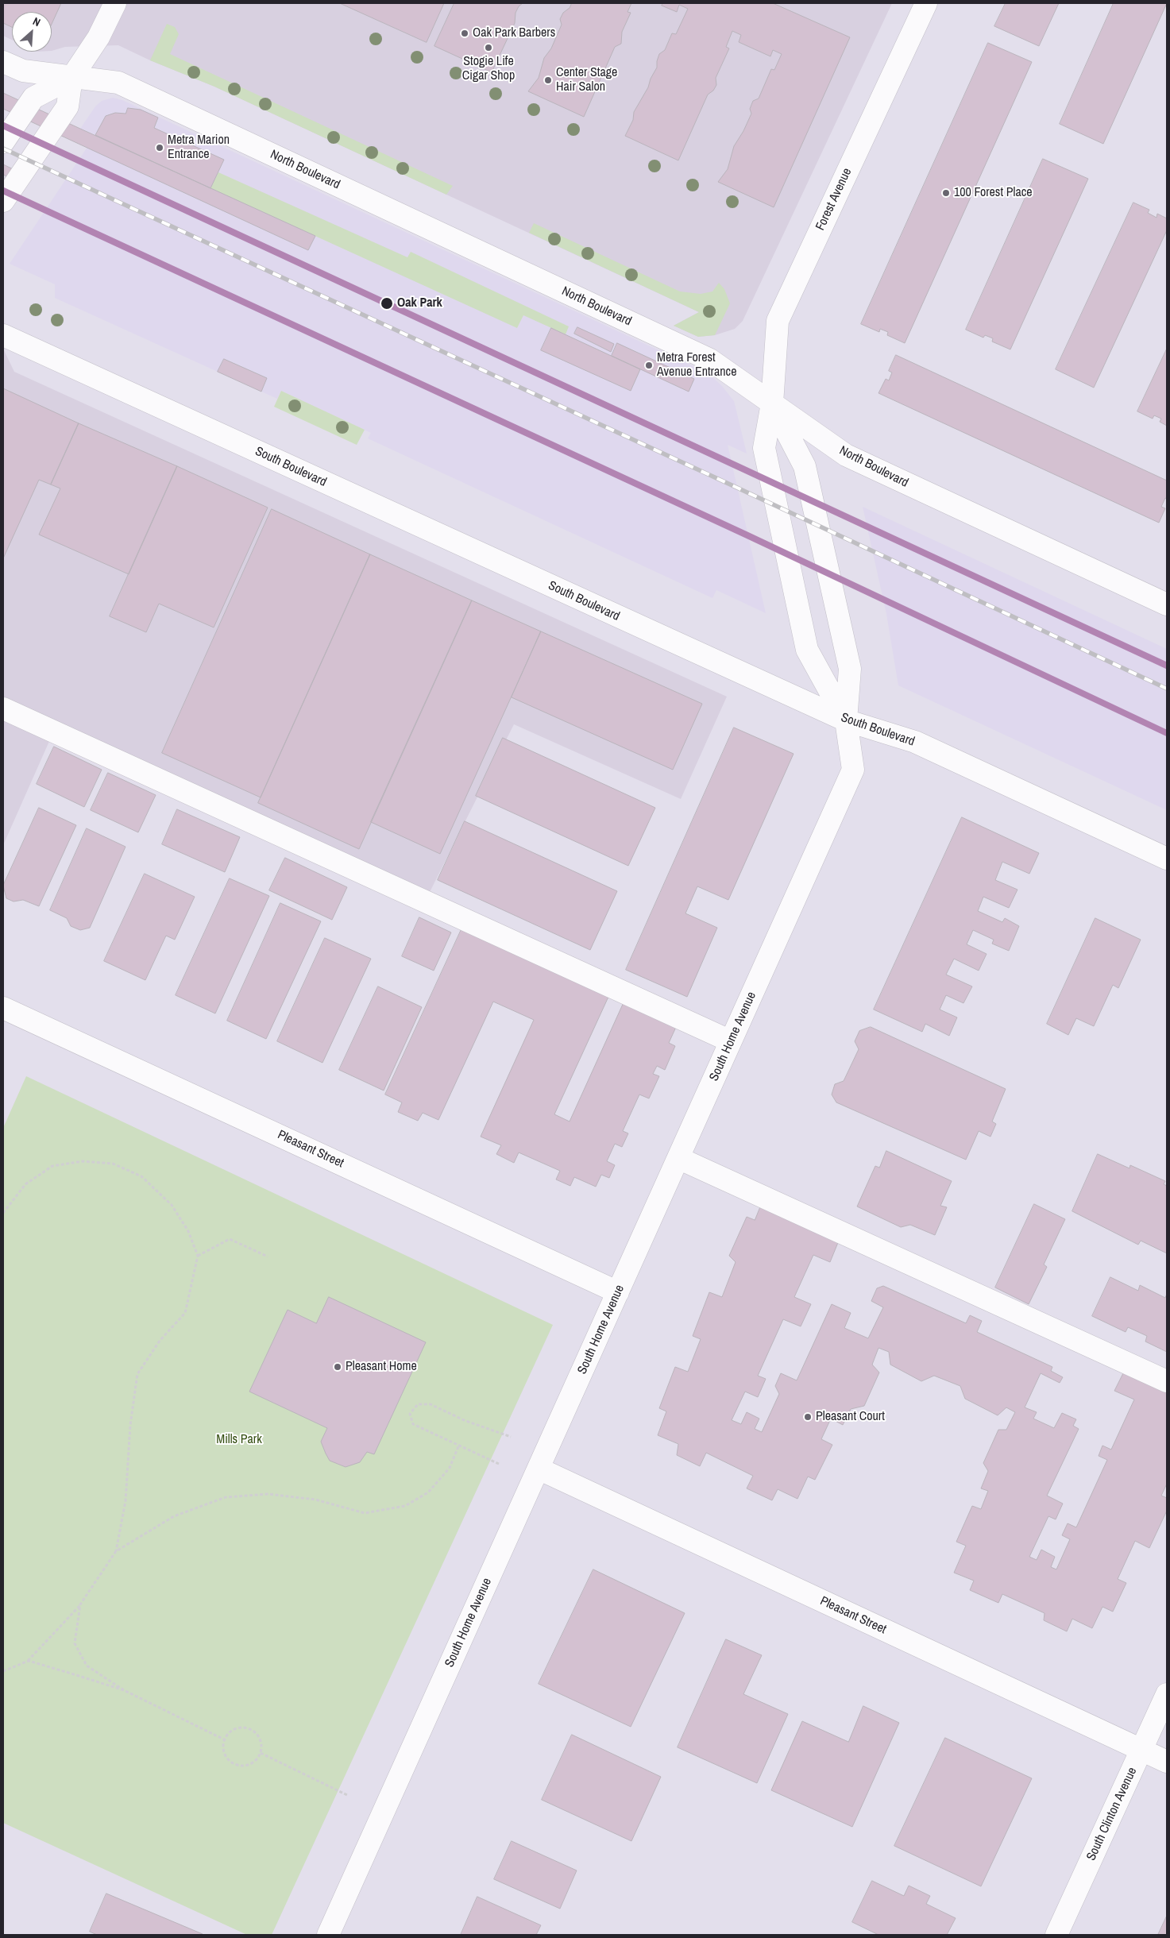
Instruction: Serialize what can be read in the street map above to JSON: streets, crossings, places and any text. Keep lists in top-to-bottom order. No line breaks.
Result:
{"streets":{"street":["North Boulevard","Forest Avenue","South Boulevard","South Home Avenue","Pleasant Street","South Clinton Avenue"]},"crossings":[["North Boulevard","Forest Avenue"],["North Boulevard","South Home Avenue"],["Forest Avenue","South Home Avenue"],["South Boulevard","South Home Avenue"],["South Home Avenue","Pleasant Street"],["Pleasant Street","South Clinton Avenue"]],"parks":["Mills Park"],"places":["Oak Park Barbers","Stogie Life Cigar Shop","Center Stage Hair Salon","Metra Marion Entrance","100 Forest Place","Oak Park","Metra Forest Avenue Entrance","Pleasant Home","Pleasant Court"],"north":"top right"}
